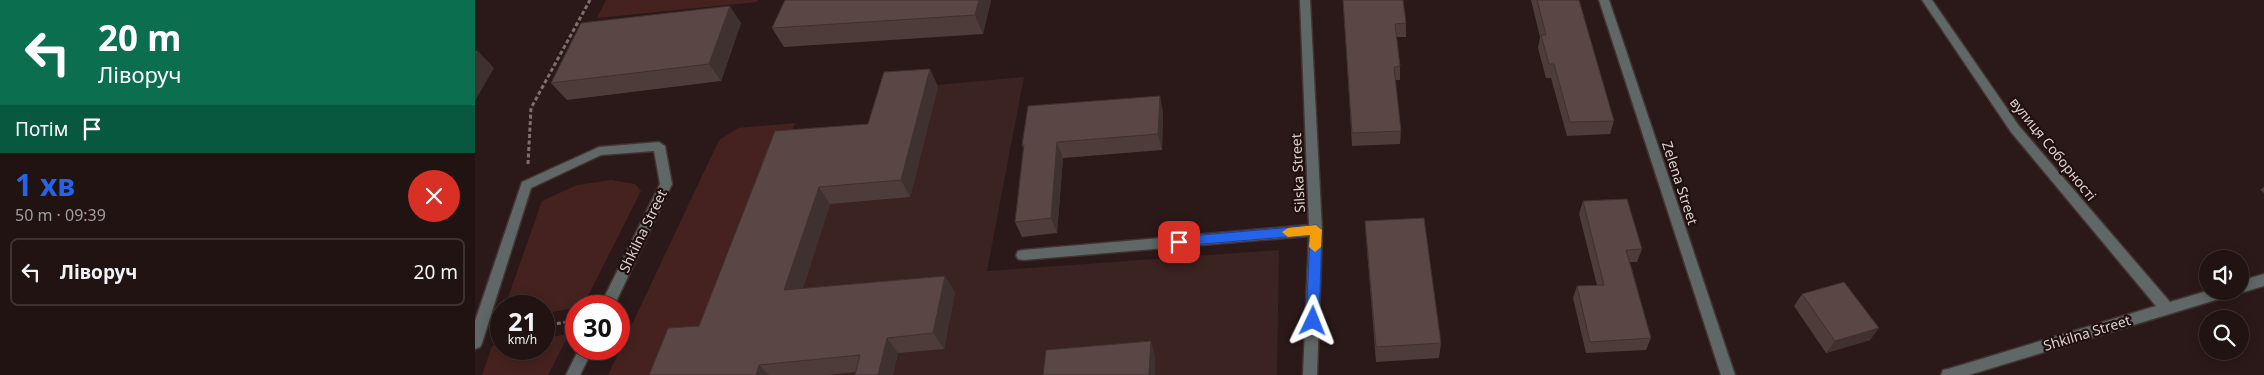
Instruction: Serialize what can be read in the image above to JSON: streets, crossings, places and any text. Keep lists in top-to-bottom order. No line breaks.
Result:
{"streets":{"street":["вулиця Соборності","Silska Street","Zelena Street","Shkilna Street"]},"crossings":[["вулиця Соборності","Shkilna Street"]],"page":{"turn":["20 m","Ліворуч"],"then":"Потім","heading":["1 хв","50 m · 09:39"],"list":[{"name":"Ліворуч","value":"20 m"}],"speed":"21 km/h","limit":"30"}}
